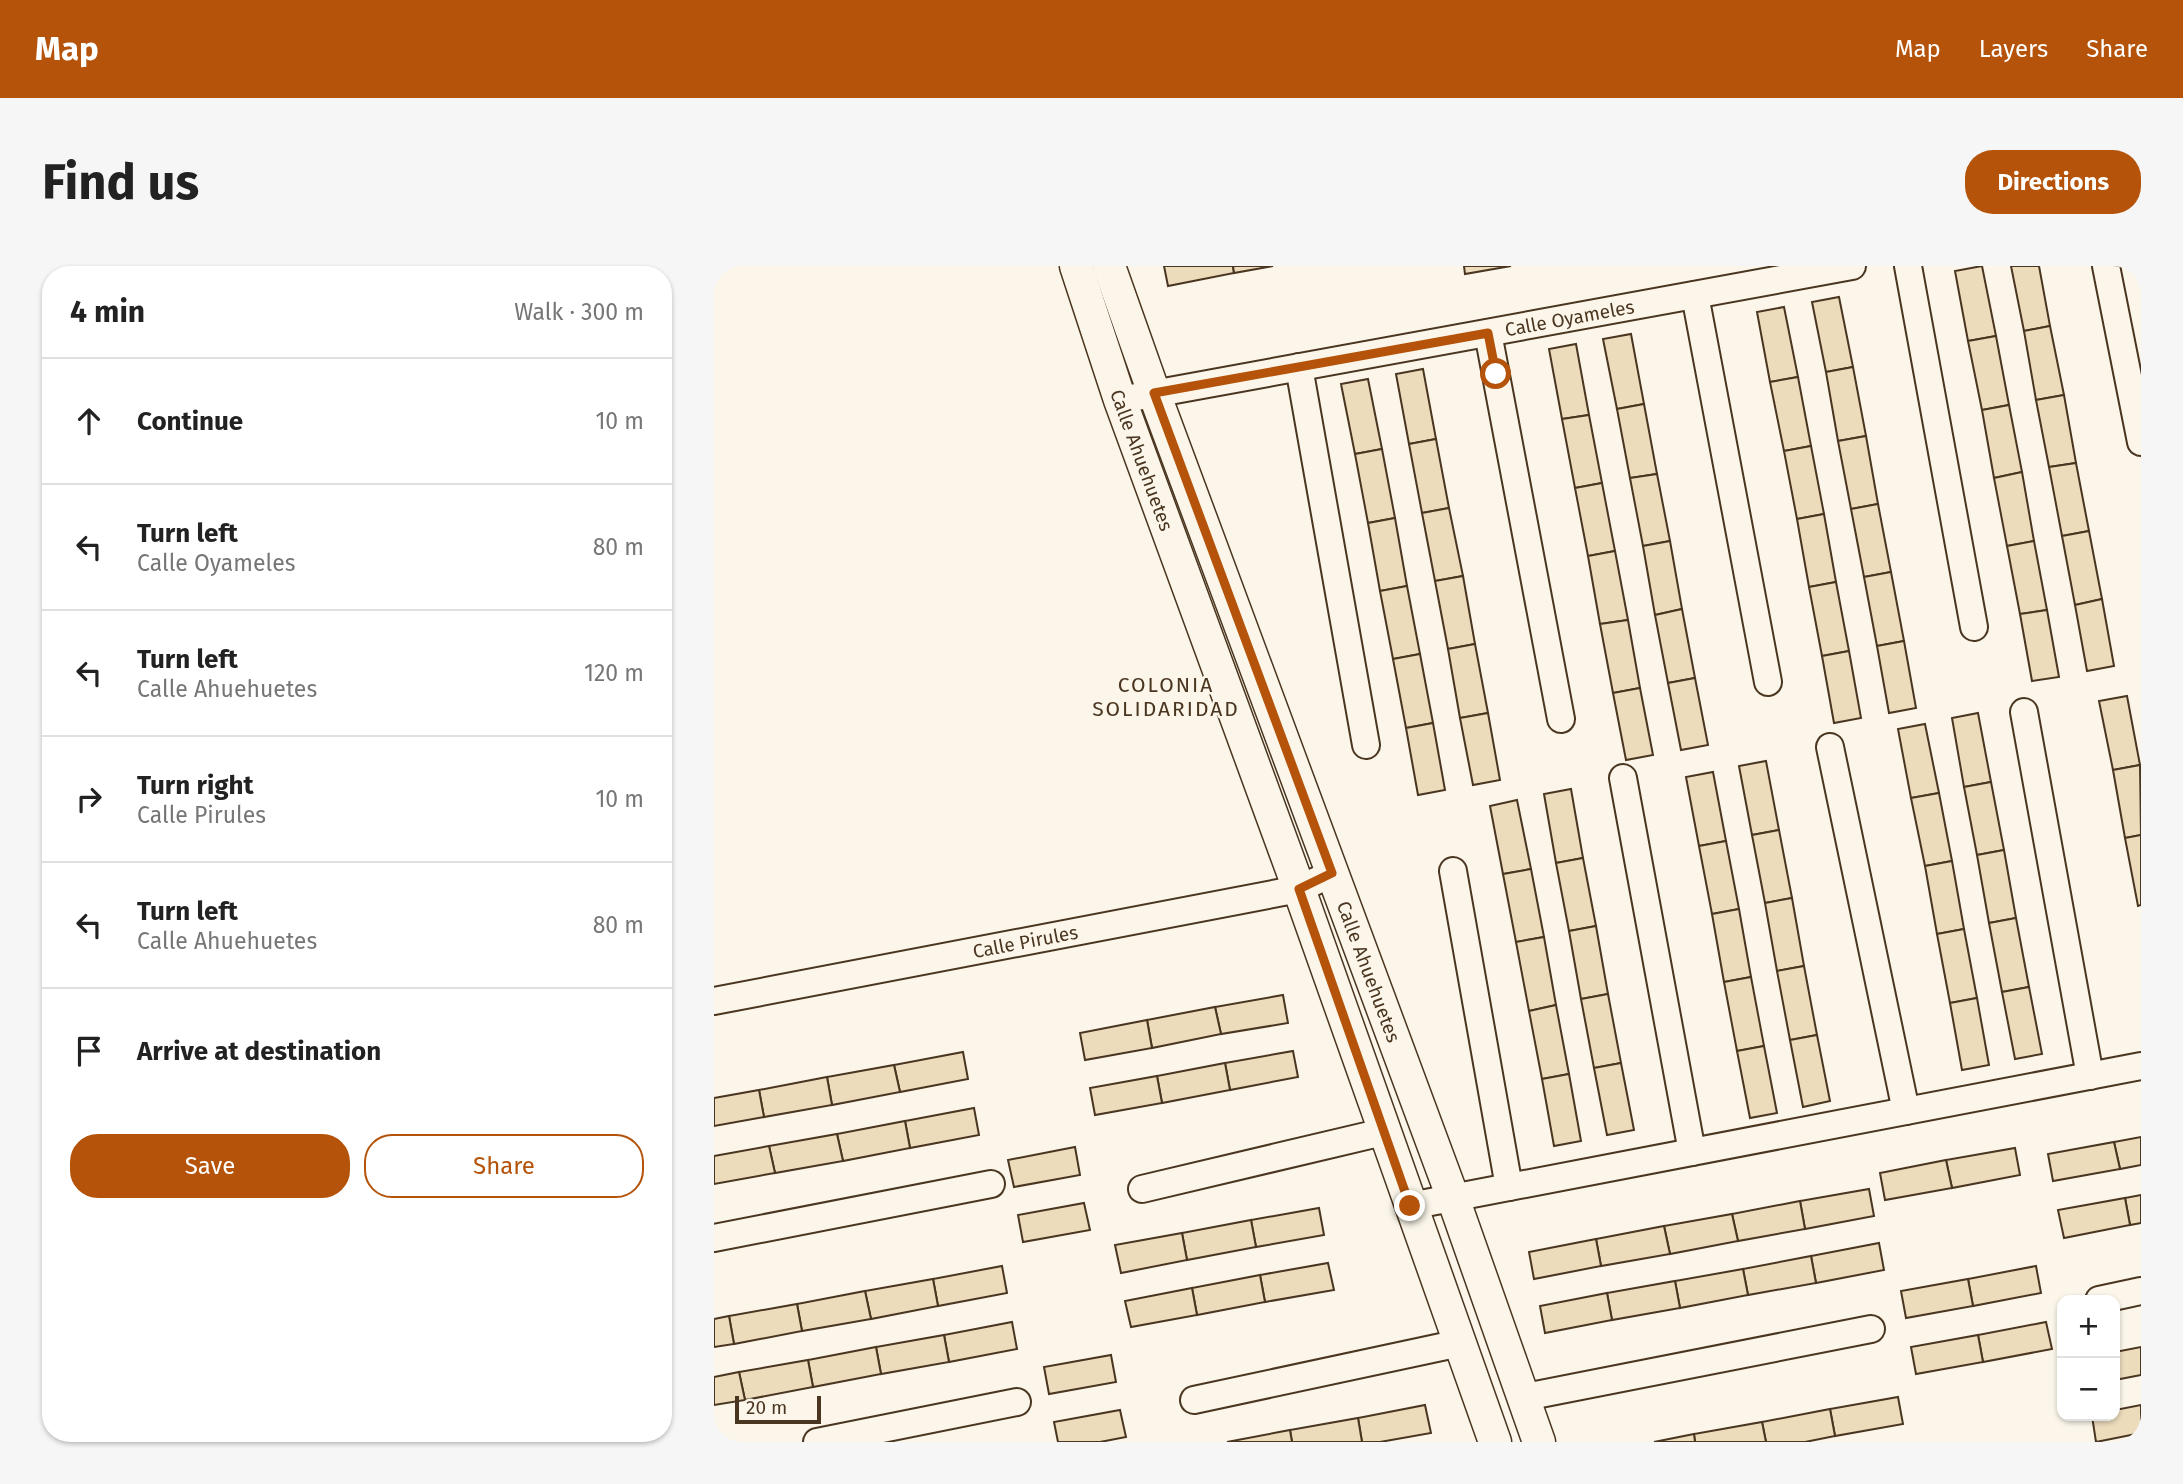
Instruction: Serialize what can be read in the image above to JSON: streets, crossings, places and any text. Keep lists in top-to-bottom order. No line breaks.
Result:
{"streets":{"street":["Calle Oyameles","Calle Ahuehuetes","Calle Pirules"]},"crossings":[["Calle Oyameles","Calle Ahuehuetes"],["Calle Ahuehuetes","Calle Pirules"]],"districts":["COLONIA SOLIDARIDAD"],"scale_bar":"20 m","page":{"header":"Map","nav":["Map","Layers","Share"],"buttons":["Directions",["Save","Share"]],"title":"Find us","heading":["4 min","Walk · 300 m"],"list":[["Continue","10 m"],["Turn left","Calle Oyameles","80 m"],["Turn left","Calle Ahuehuetes","120 m"],["Turn right","Calle Pirules","10 m"],["Turn left","Calle Ahuehuetes","80 m"],"Arrive at destination"],"map_buttons":["+","−"],"scale":"20 m"}}
